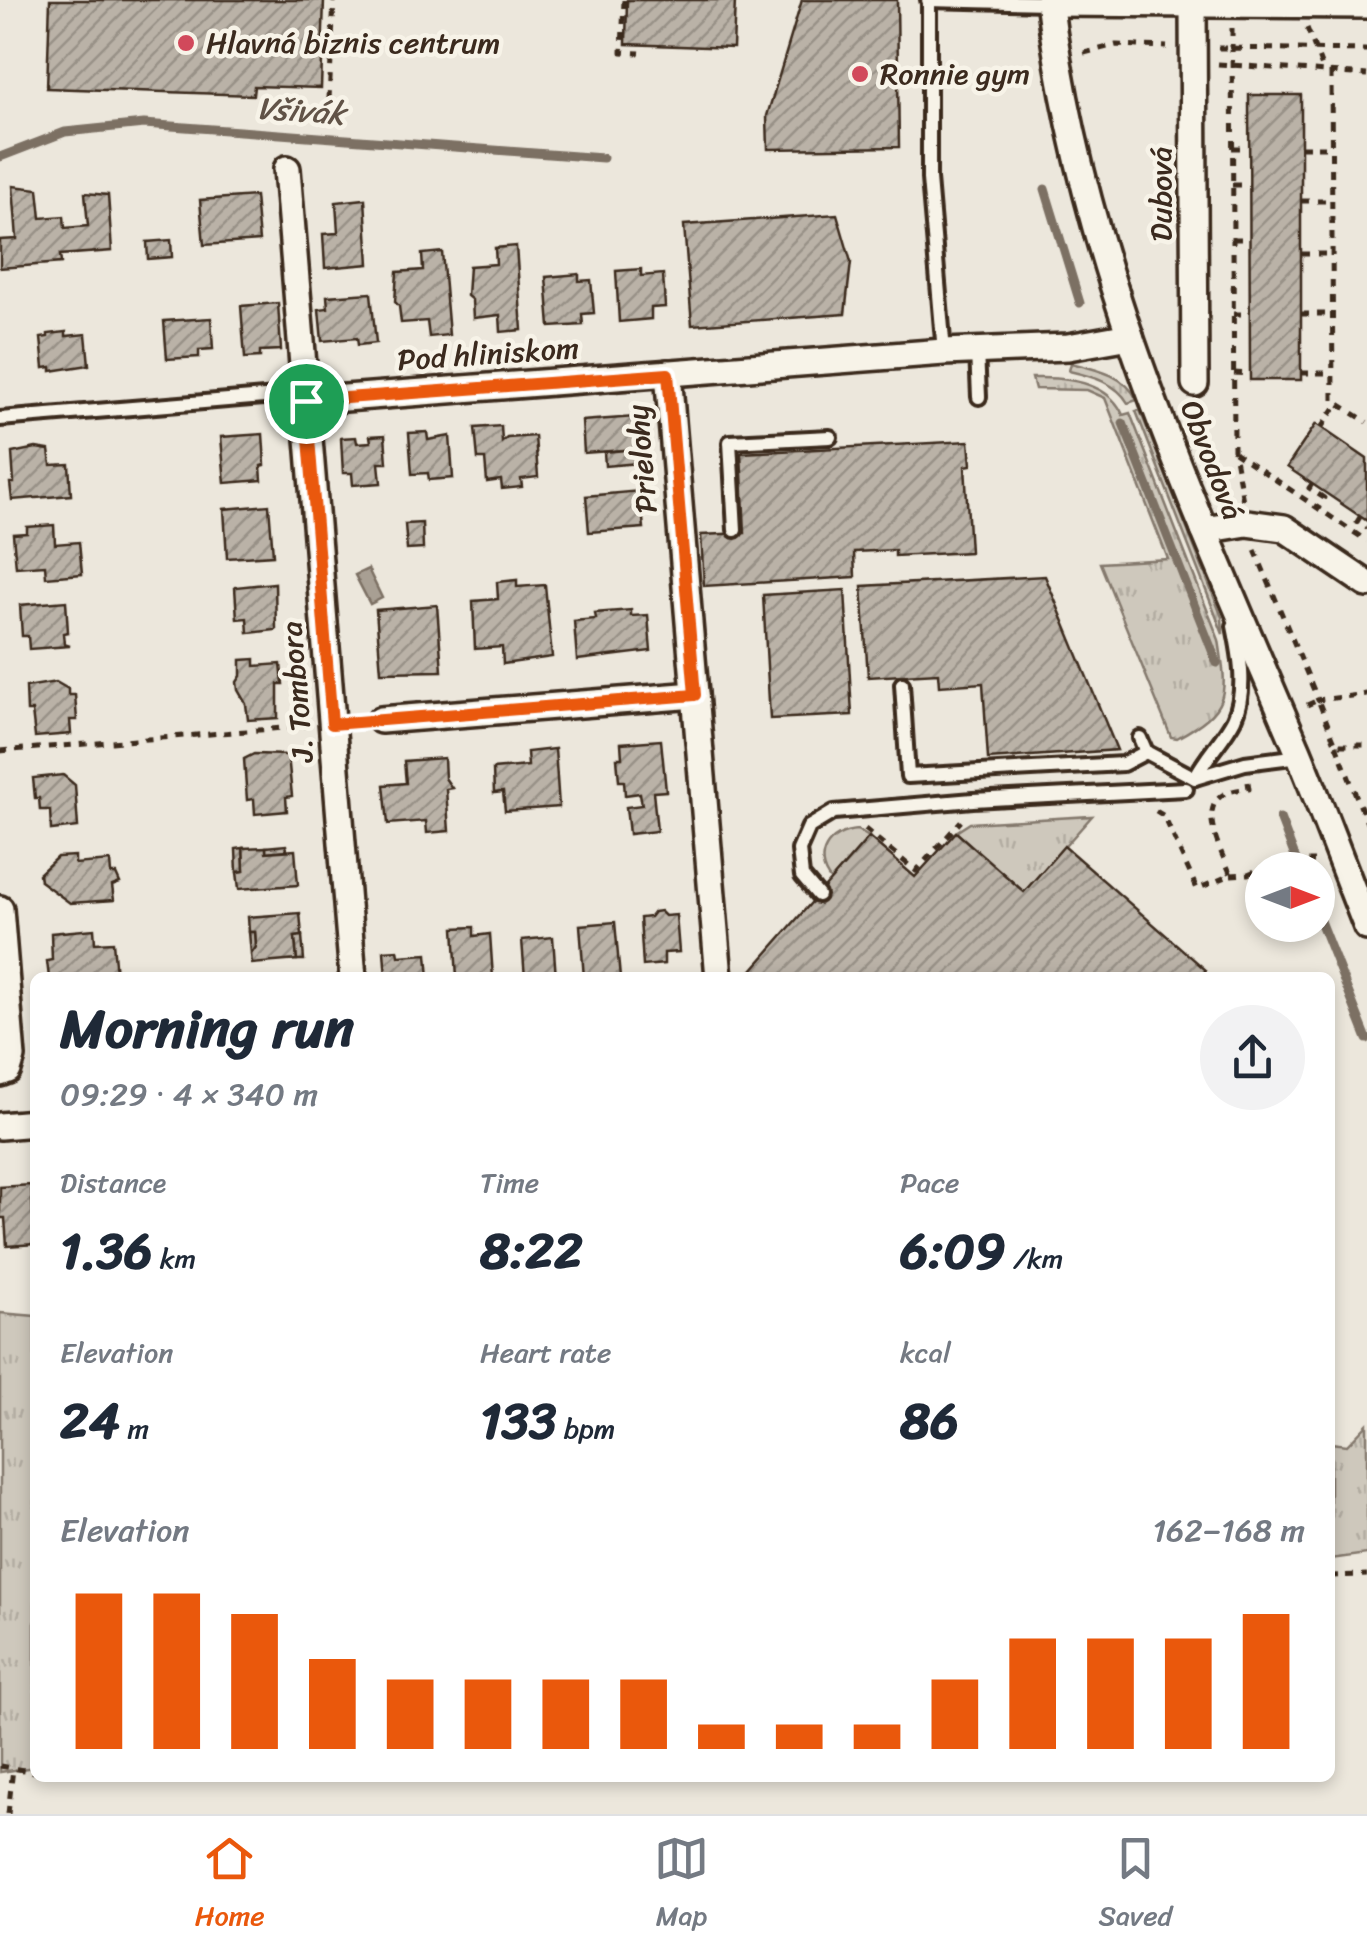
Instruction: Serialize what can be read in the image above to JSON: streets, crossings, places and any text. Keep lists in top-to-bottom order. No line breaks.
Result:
{"streets":{"street":["Dubová","Pod hliniskom","Prielohy","Obvodová","J. Tombora"]},"crossings":[["Pod hliniskom","Prielohy"],["Pod hliniskom","J. Tombora"],["Prielohy","Obvodová"]],"water":["Všivák"],"places":["Hlavná biznis centrum","Ronnie gym"],"north":"right","page":{"heading":["Morning run","09:29 · 4 × 340 m"],"stats":[["Distance","1.36 km"],["Time","8:22"],["Pace","6:09 /km"],["Elevation","24 m"],["Heart rate","133 bpm"],["kcal","86"]],"chart":["Elevation","162–168 m"],"tabs":["Home","Map","Saved"]}}
